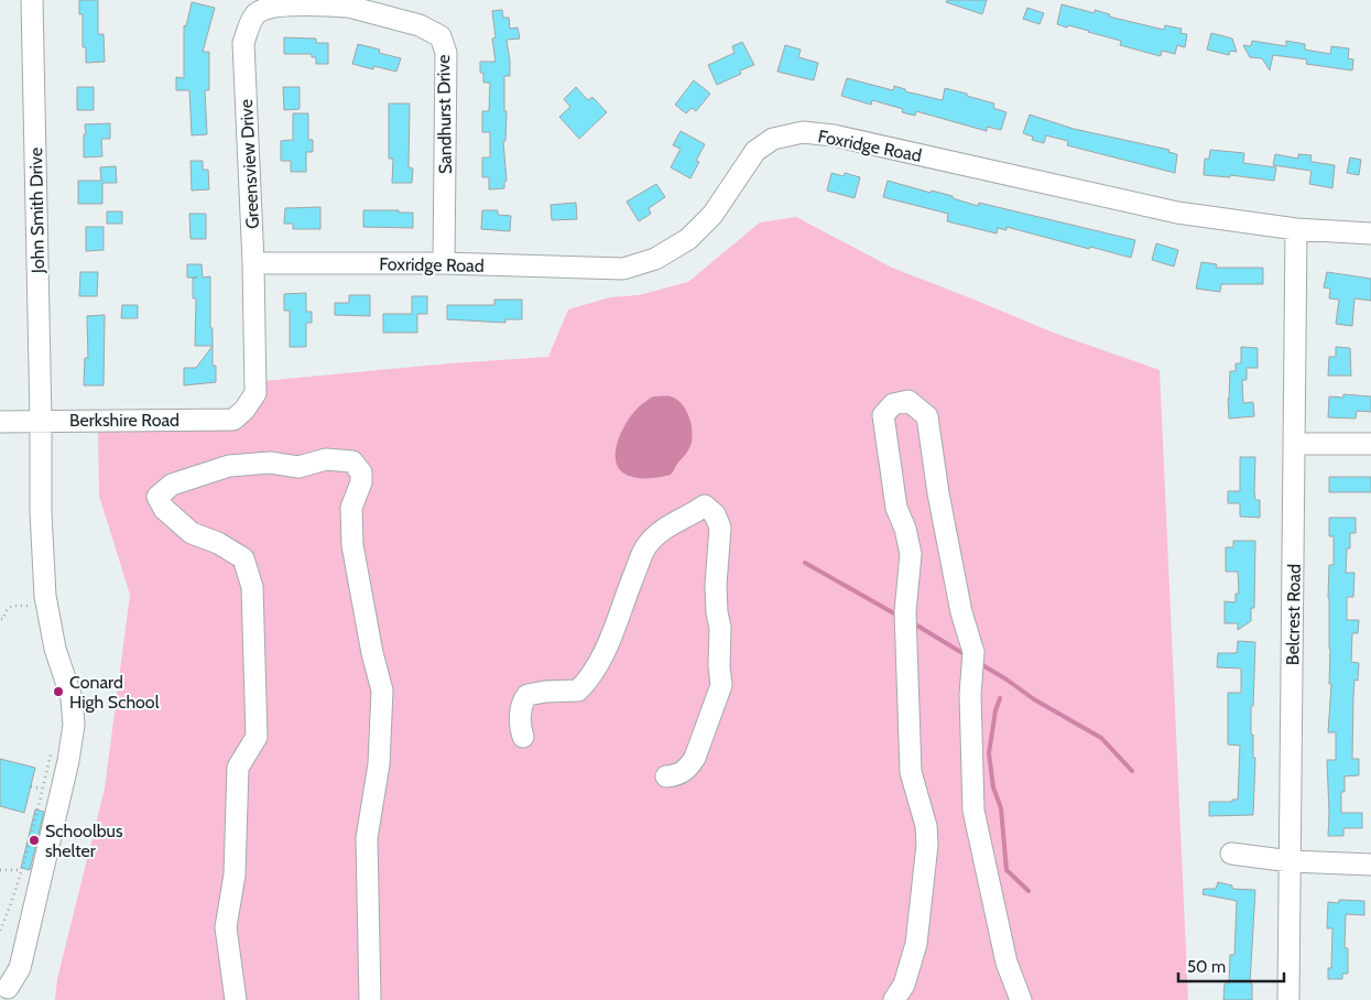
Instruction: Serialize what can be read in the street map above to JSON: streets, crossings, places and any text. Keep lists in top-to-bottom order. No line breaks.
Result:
{"streets":{"street":["Sandhurst Drive","Foxridge Road","Greensview Drive","John Smith Drive","Berkshire Road","Belcrest Road"]},"crossings":[["Sandhurst Drive","Foxridge Road"],["Sandhurst Drive","Greensview Drive"],["Foxridge Road","Greensview Drive"],["Foxridge Road","Belcrest Road"],["Greensview Drive","Berkshire Road"],["John Smith Drive","Berkshire Road"]],"places":["Conard High School","Schoolbus shelter"],"scale_bar":"50 m"}
